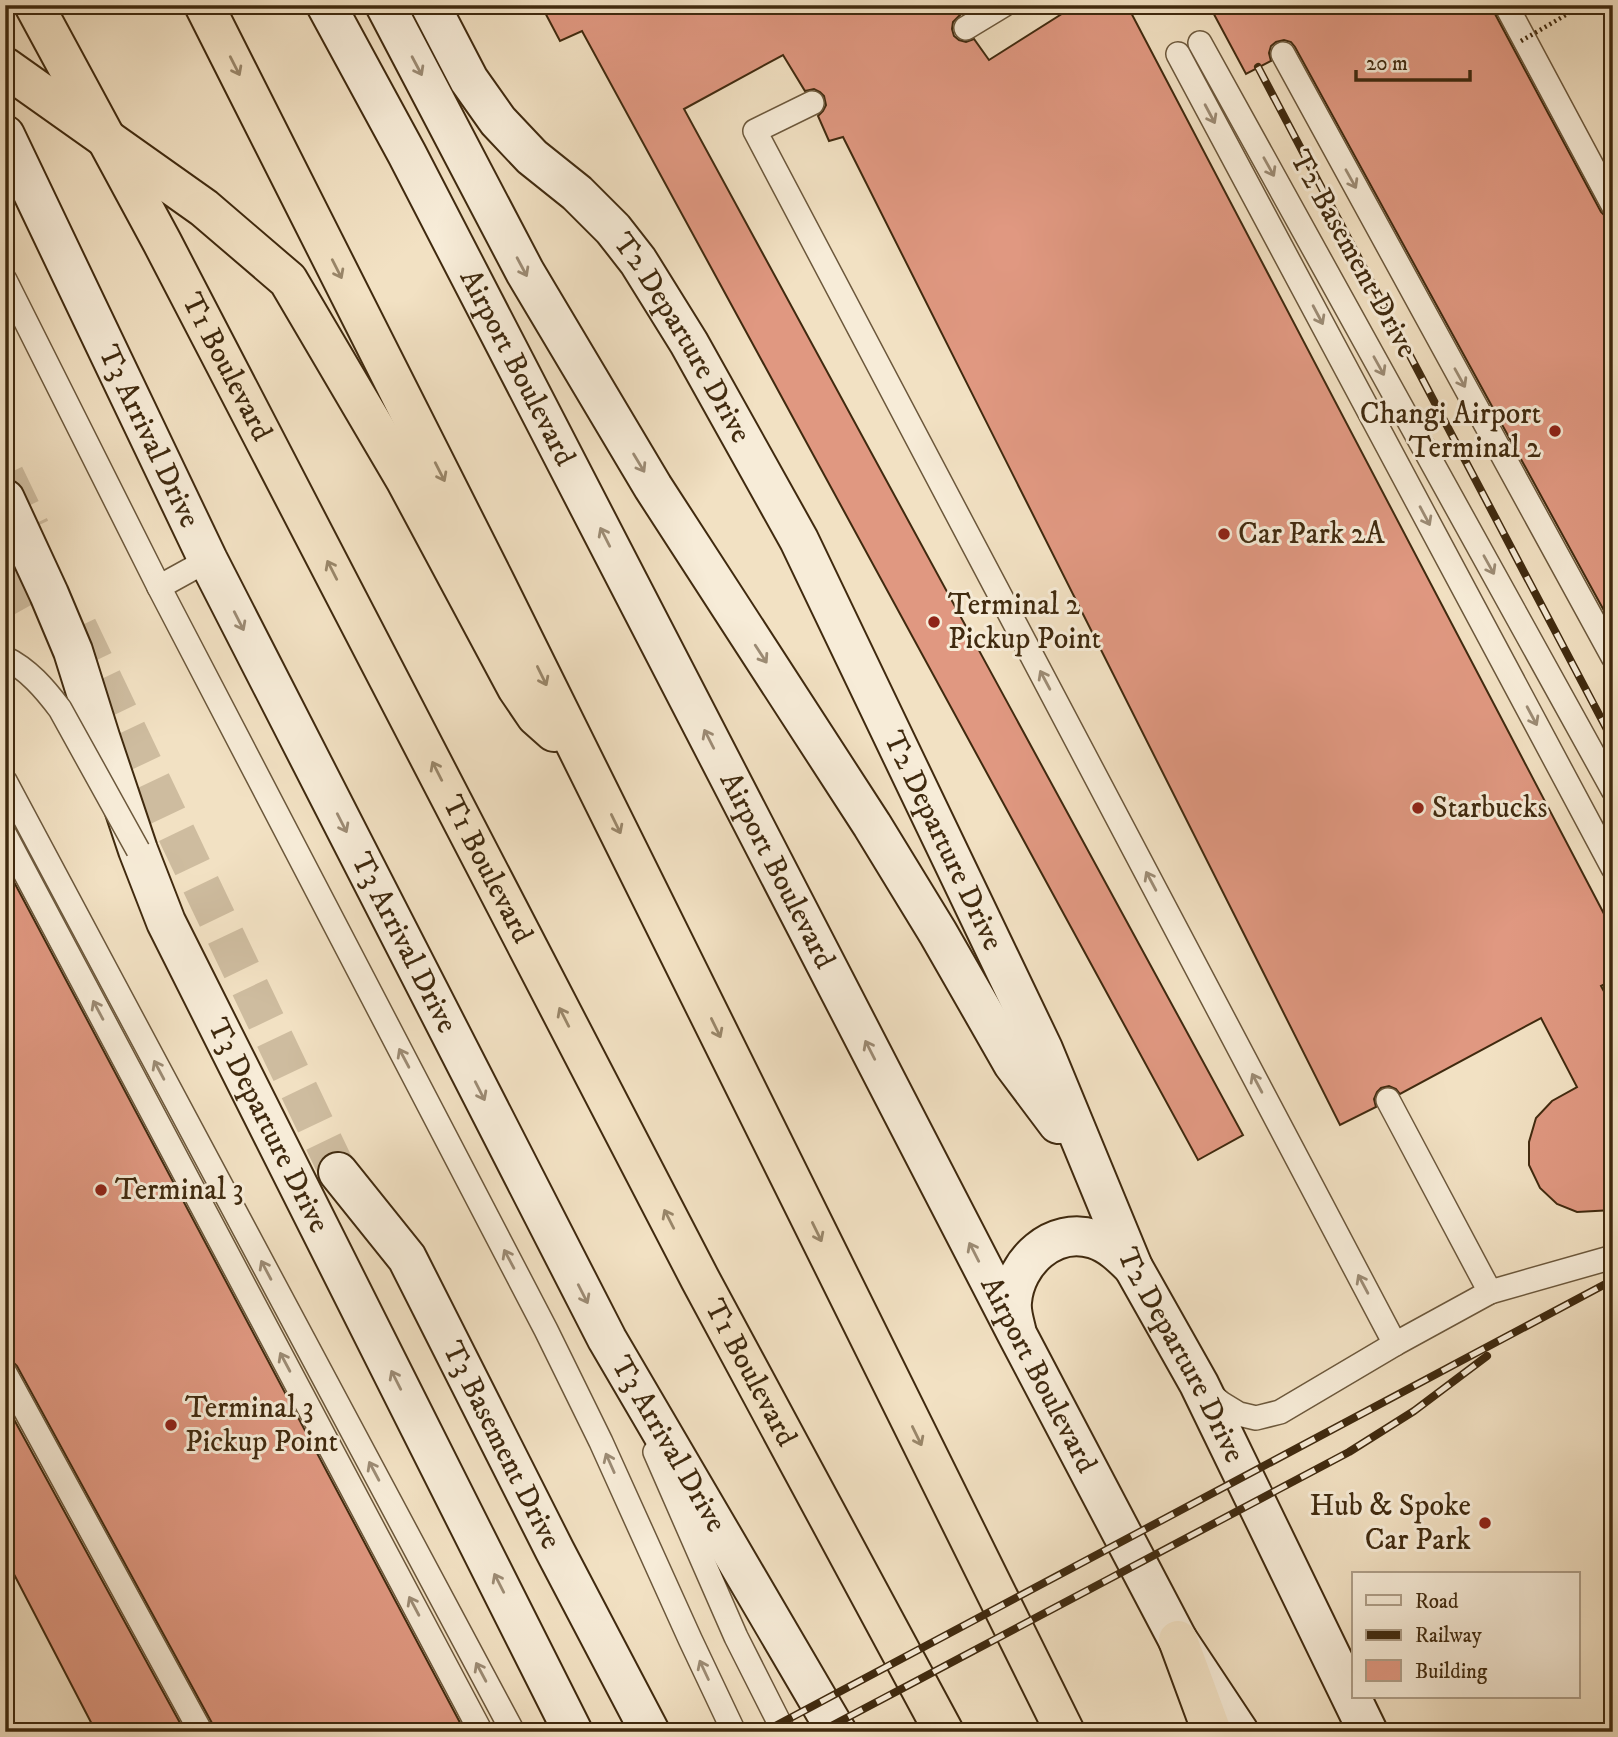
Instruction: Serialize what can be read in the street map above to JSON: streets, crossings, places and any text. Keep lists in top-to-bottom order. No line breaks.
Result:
{"streets":{"highway":["T1 Boulevard"],"main road":["T2 Departure Drive","Airport Boulevard","T3 Arrival Drive","T3 Departure Drive","T3 Basement Drive"],"lane":["T2 Basement Drive"]},"one_way":["T3 Arrival Drive","T3 Departure Drive"],"places":["Changi Airport Terminal 2","Car Park 2A","Terminal 2 Pickup Point","Starbucks","Terminal 3","Terminal 3 Pickup Point","Hub & Spoke Car Park"],"legend":["Road","Railway","Building"],"scale_bar":"20 m"}
